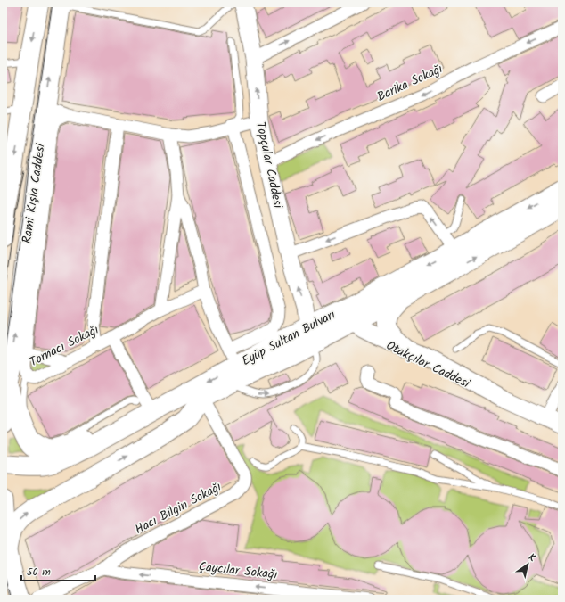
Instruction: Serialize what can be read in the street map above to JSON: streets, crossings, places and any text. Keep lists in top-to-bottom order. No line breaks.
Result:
{"streets":{"main road":["Topçular Caddesi","Rami Kışla Caddesi","Eyüp Sultan Bulvarı","Otakçılar Caddesi"],"street":["Barika Sokağı","Tornacı Sokağı","Hacı Bilgin Sokağı","Çaycılar Sokağı"]},"crossings":[["Barika Sokağı","Topçular Caddesi"],["Topçular Caddesi","Eyüp Sultan Bulvarı"],["Eyüp Sultan Bulvarı","Otakçılar Caddesi"],["Eyüp Sultan Bulvarı","Hacı Bilgin Sokağı"],["Hacı Bilgin Sokağı","Çaycılar Sokağı"]],"one_way":["Topçular Caddesi","Çaycılar Sokağı"],"scale_bar":"50 m","north":"top right"}
